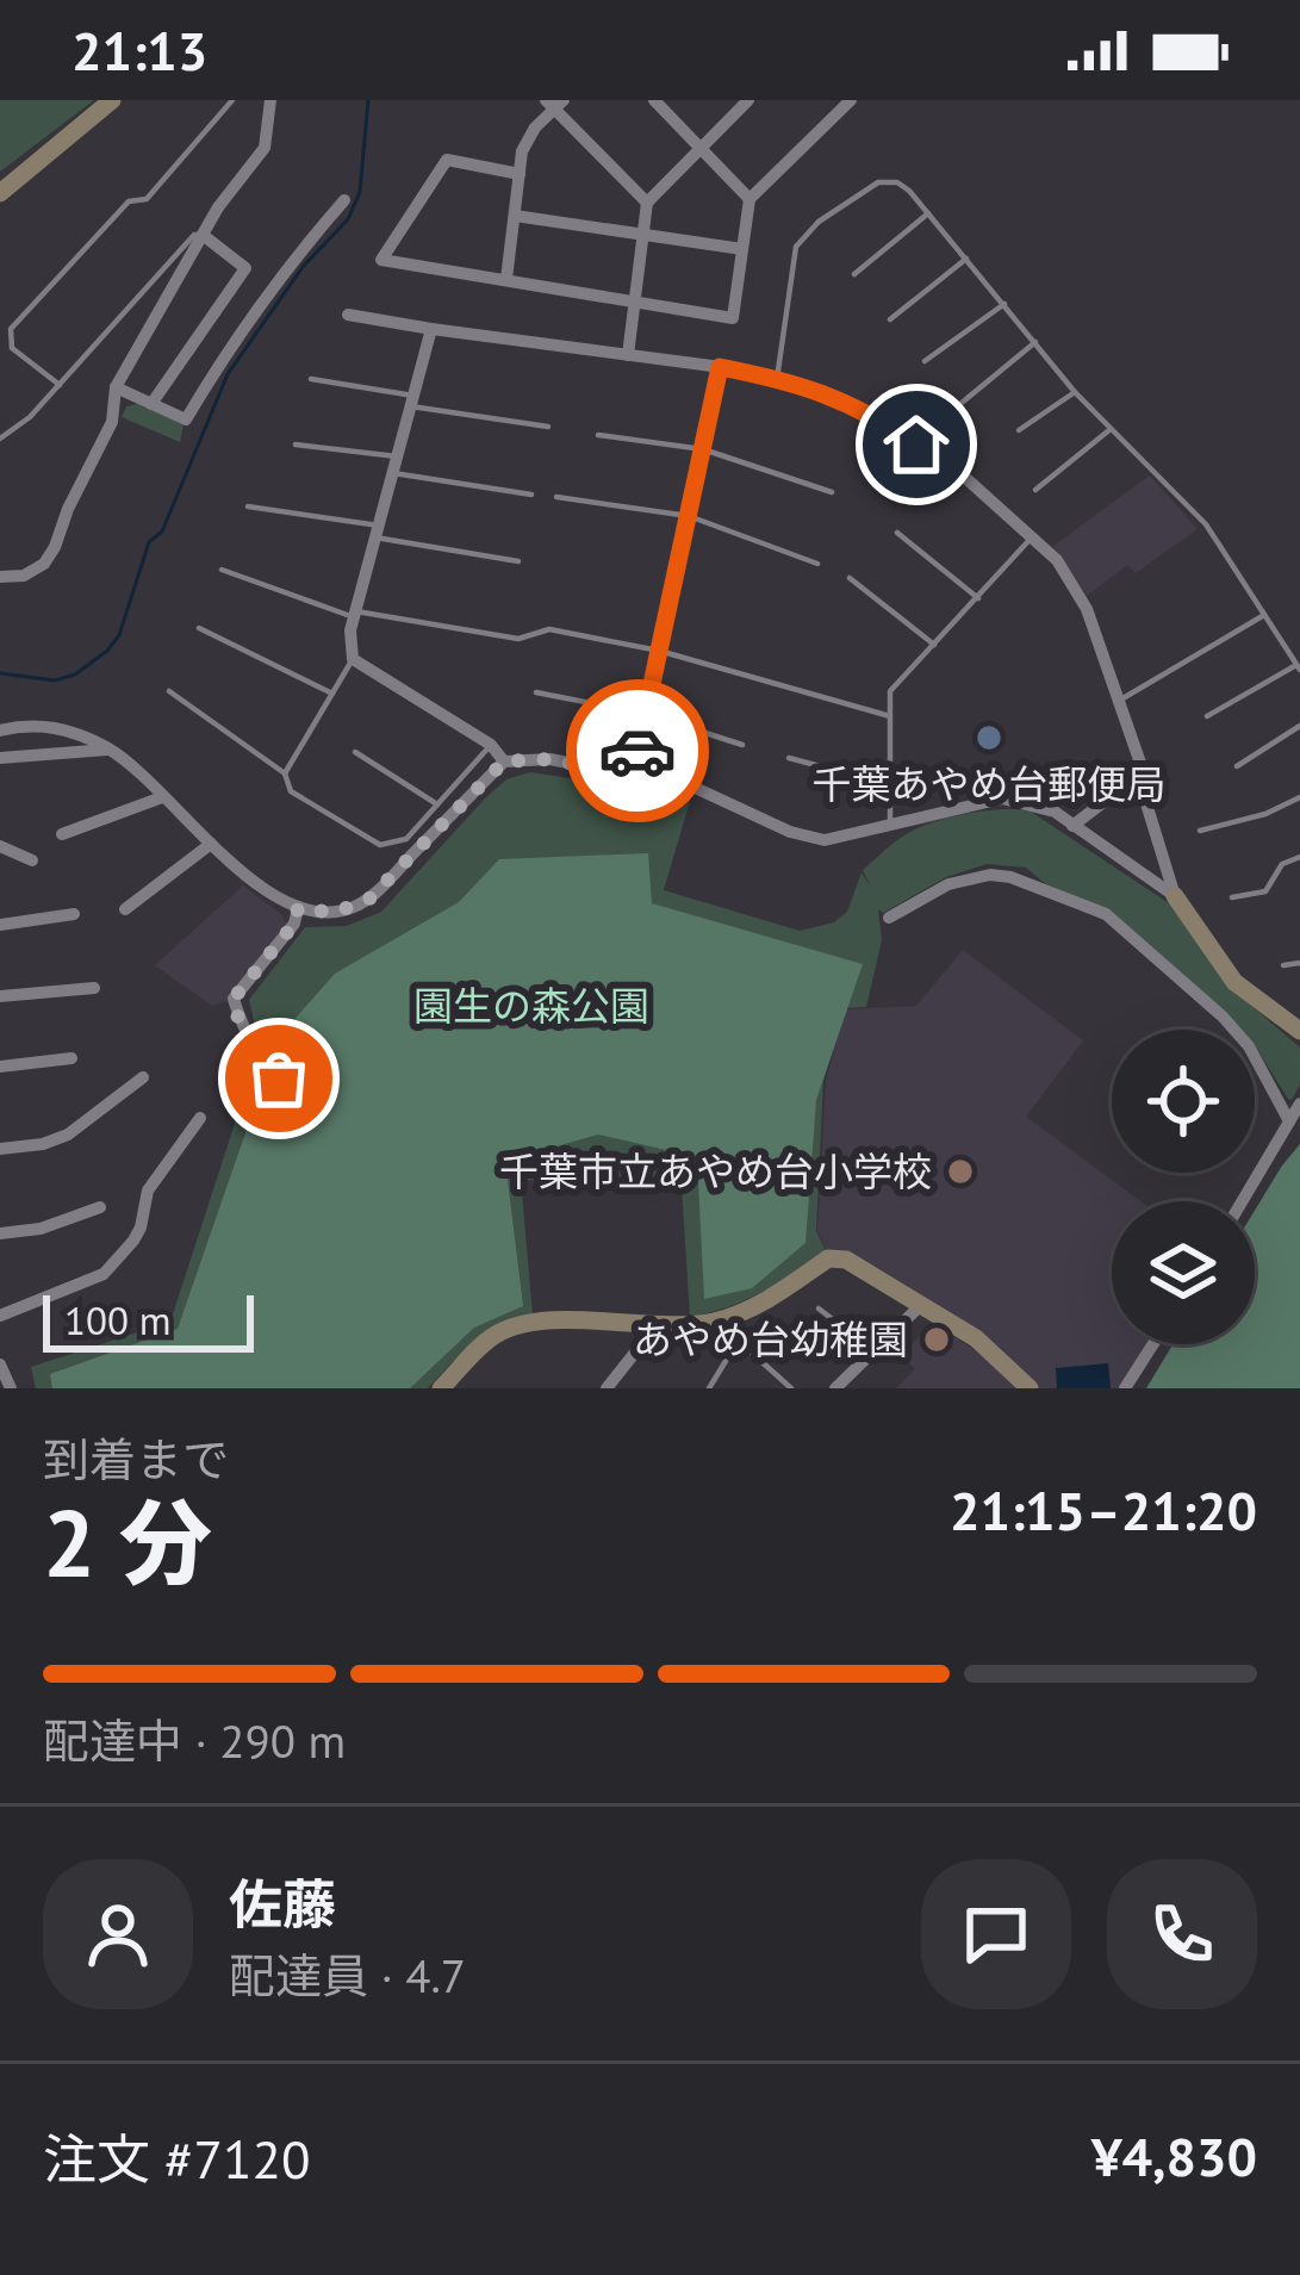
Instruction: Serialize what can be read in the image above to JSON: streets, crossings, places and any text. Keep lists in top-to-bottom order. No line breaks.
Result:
{"parks":["園生の森公園"],"places":["千葉あやめ台郵便局","千葉市立あやめ台小学校","あやめ台幼稚園"],"scale_bar":"100 m","page":{"status":"21:13","scale":"100 m","heading":["2 分","到着まで","21:15–21:20"],"panel":["佐藤","配達員 · 4.7","注文 #7120","¥4,830"],"bar":"配達中 · 290 m"}}
